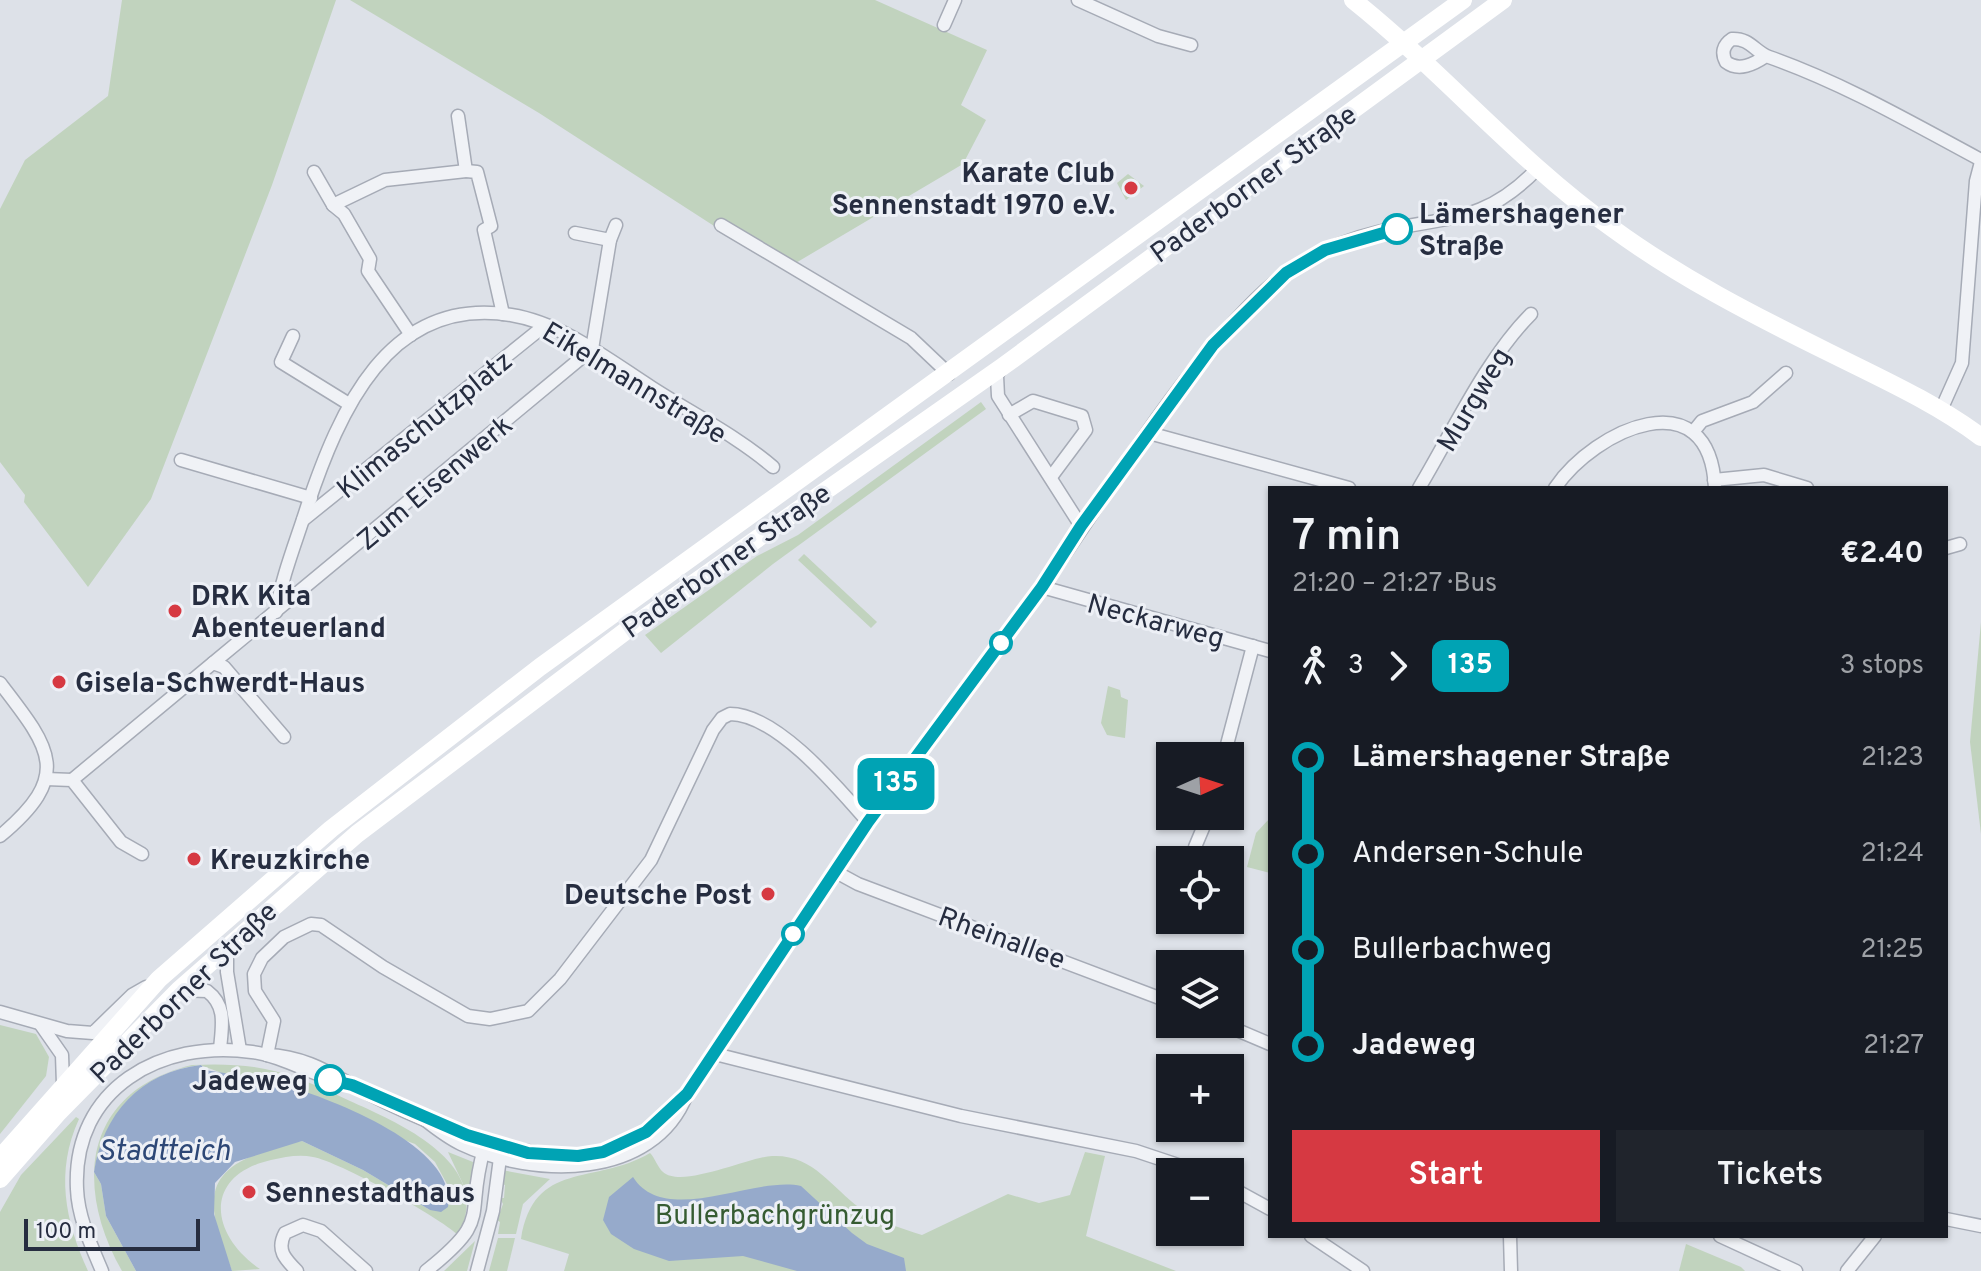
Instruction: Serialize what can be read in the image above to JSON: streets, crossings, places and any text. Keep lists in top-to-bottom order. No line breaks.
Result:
{"streets":{"main road":["Paderborner Straße"],"street":["Eikelmannstraße","Murgweg","Klimaschutzplatz","Zum Eisenwerk","Neckarweg","Rheinallee"]},"crossings":[["Eikelmannstraße","Klimaschutzplatz"],["Eikelmannstraße","Zum Eisenwerk"]],"water":["Stadtteich"],"parks":["Bullerbachgrünzug"],"places":["Karate Club Sennenstadt 1970 e.V.","Lämershagener Straße","DRK Kita Abenteuerland","Gisela-Schwerdt-Haus","Kreuzkirche","Deutsche Post","Jadeweg","Sennestadthaus"],"lines":["bus line 135"],"scale_bar":"100 m","north":"right","page":{"on_map":"135","heading":["7 min","21:20 – 21:27 · Bus","€2.40"],"legs":["3","135","3 stops"],"list":[{"name":"Lämershagener Straße","value":"21:23"},{"name":"Andersen-Schule","value":"21:24"},{"name":"Bullerbachweg","value":"21:25"},{"name":"Jadeweg","value":"21:27"}],"map_buttons":["+","−"],"buttons":["Start","Tickets"],"scale":"100 m"}}
